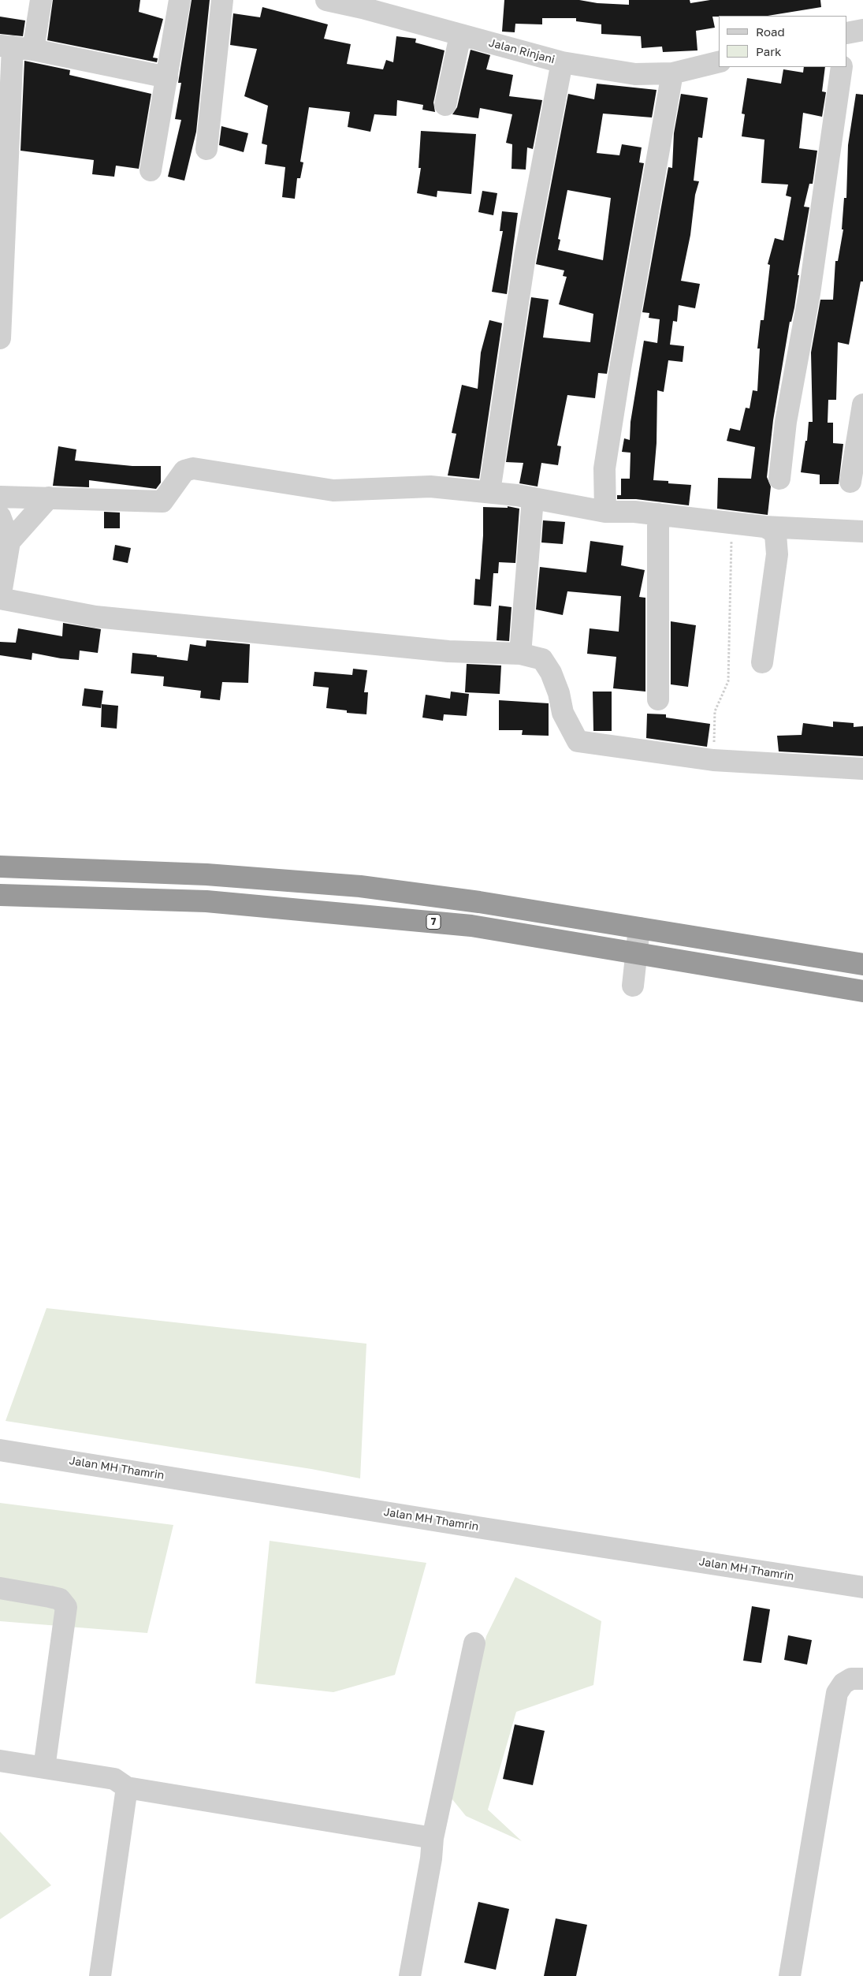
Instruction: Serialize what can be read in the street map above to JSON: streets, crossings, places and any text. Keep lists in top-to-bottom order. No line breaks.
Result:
{"streets":{"highway":["7"],"street":["Jalan Rinjani","Jalan MH Thamrin"]},"legend":["Road","Park"]}
